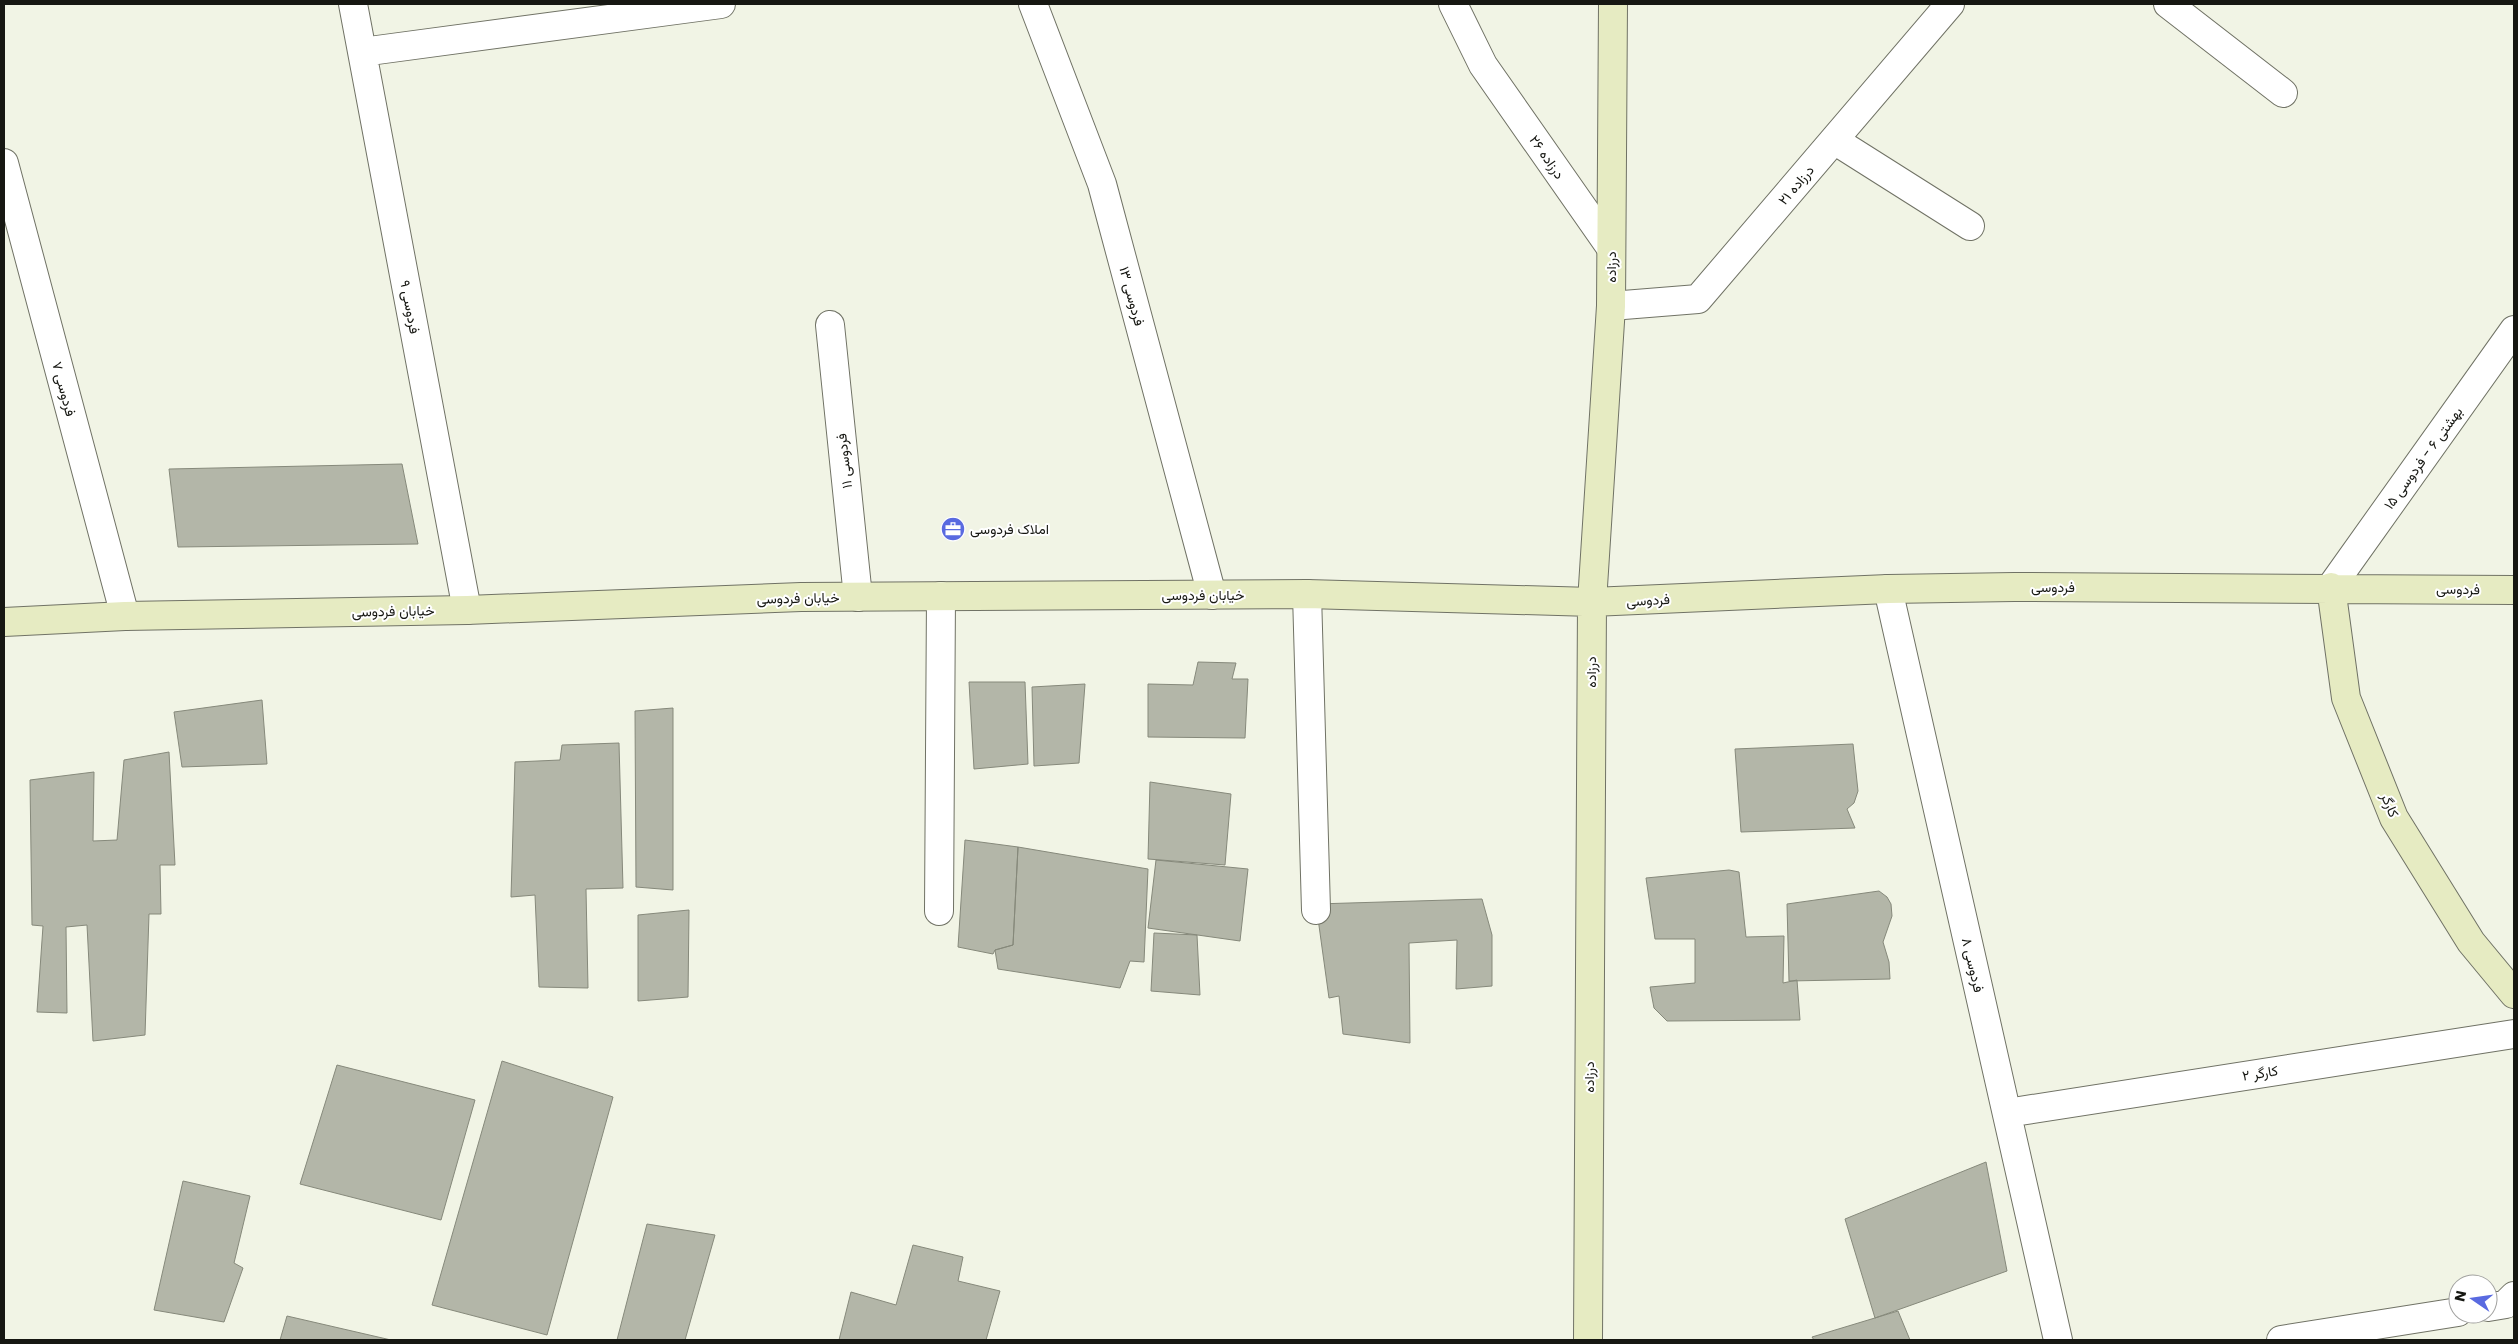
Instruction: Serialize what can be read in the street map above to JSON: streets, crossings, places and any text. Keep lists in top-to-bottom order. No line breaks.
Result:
{"streets":{"street":["درزاده ۲۶","درزاده ۲۱","درزاده","فردوسی ۱۳","فردوسی ۹","فردوسی ۷","بهشتی ۶ - فردوسی ۱۵","فردوسی ۱۱","فردوسی","خیابان فردوسی","کارگر","فردوسی ۸","کارگر ۲"]},"crossings":[["درزاده ۲۶","درزاده"],["درزاده ۲۱","درزاده"],["درزاده","فردوسی"],["درزاده","خیابان فردوسی"],["فردوسی ۱۳","خیابان فردوسی"],["فردوسی ۹","خیابان فردوسی"],["فردوسی ۷","خیابان فردوسی"],["بهشتی ۶ - فردوسی ۱۵","فردوسی"],["بهشتی ۶ - فردوسی ۱۵","کارگر"],["فردوسی ۱۱","خیابان فردوسی"],["فردوسی","خیابان فردوسی"],["فردوسی","کارگر"],["فردوسی","فردوسی ۸"],["فردوسی ۸","کارگر ۲"]],"places":{"office":["املاک فردوسی"]},"north":"left"}
